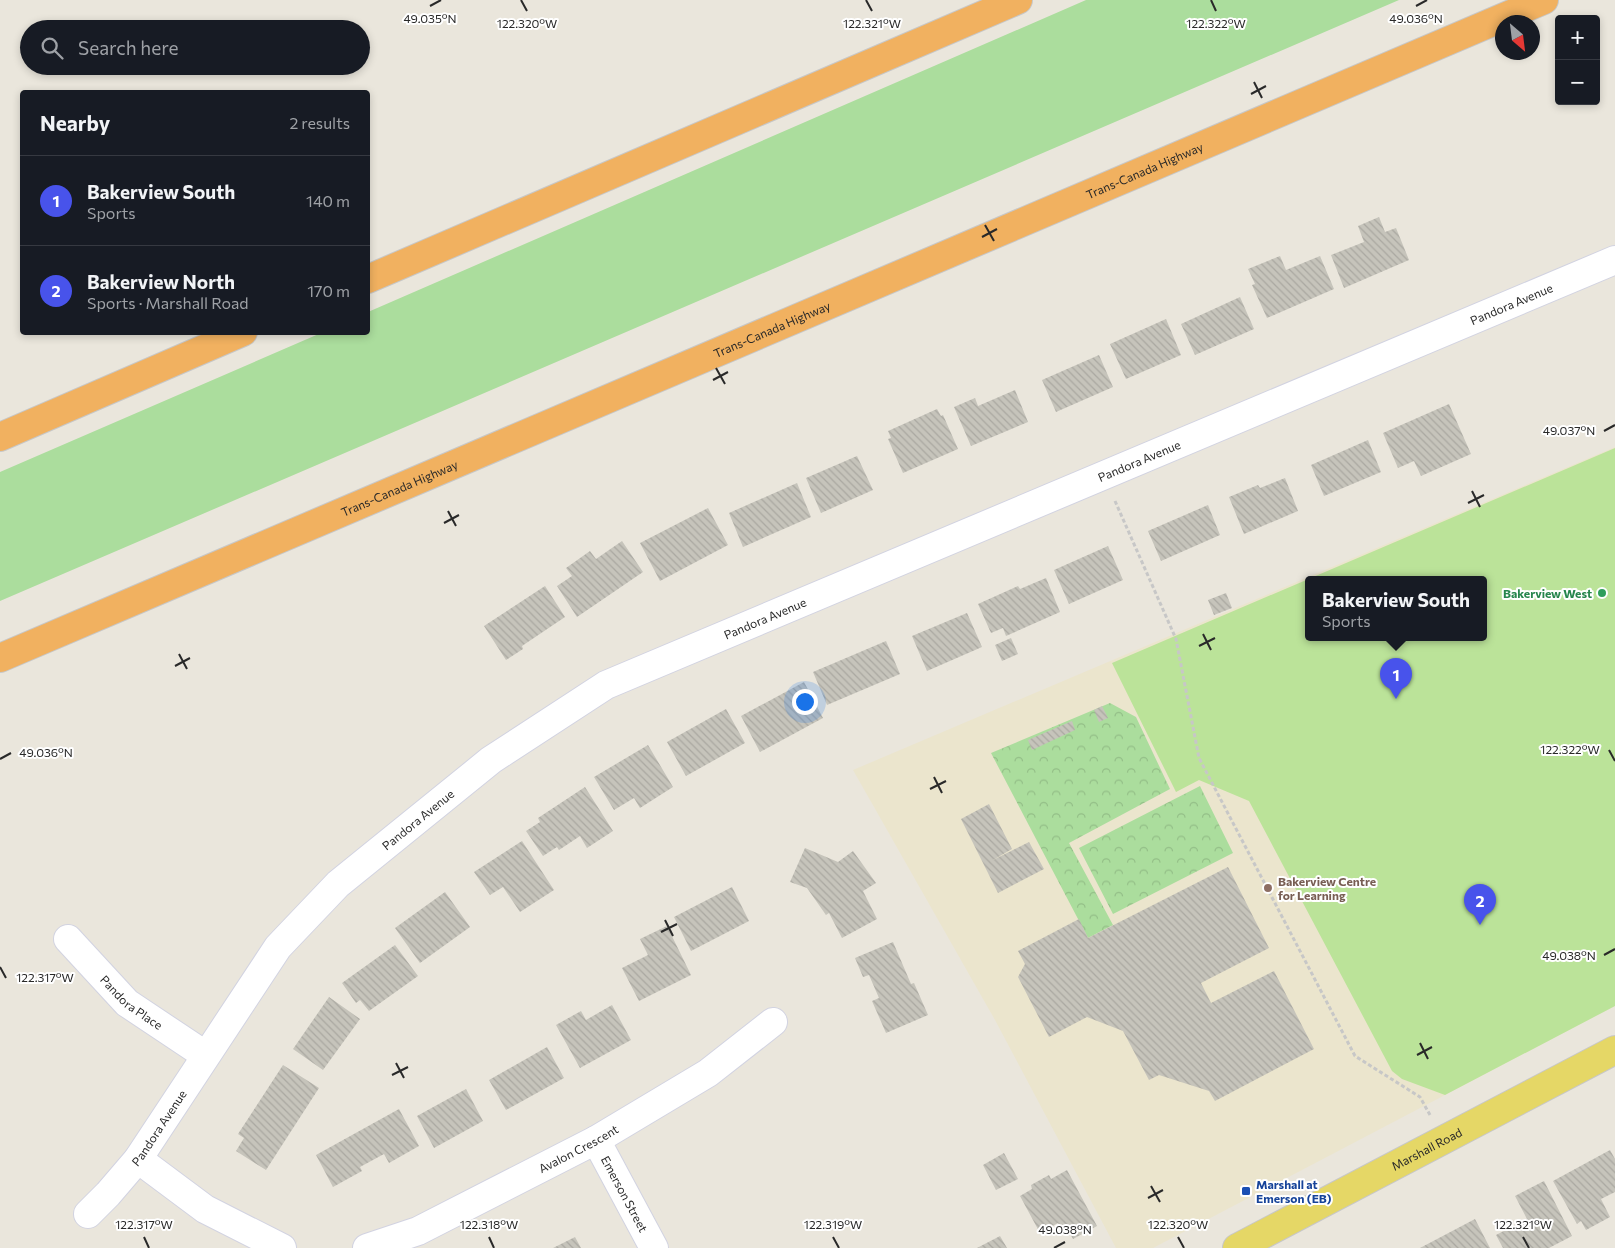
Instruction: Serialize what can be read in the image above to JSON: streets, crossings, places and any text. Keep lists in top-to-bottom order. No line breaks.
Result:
{"streets":{"highway":["Trans-Canada Highway"],"main road":["Marshall Road"],"street":["Pandora Avenue","Pandora Place","Avalon Crescent","Emerson Street"]},"crossings":[["Pandora Avenue","Pandora Place"],["Avalon Crescent","Emerson Street"]],"places":{"other":["Bakerview West","Bakerview Centre for Learning"],"transit":["Marshall at Emerson (EB)"]},"north":"bottom right","page":{"map_buttons":["+","−"],"search":"Search here","heading":["Nearby","2 results"],"list":[{"mark":"1","name":"Bakerview South","note":"Sports","value":"140 m"},{"mark":"2","name":"Bakerview North","note":"Sports · Marshall Road","value":"170 m"}],"popup":["Bakerview South","Sports"],"pins":["1","2"]},"coordinates":["49.035°N","49.036°N","122.320°W","122.322°W","122.321°W","49.037°N","49.038°N","122.317°W","122.318°W","122.319°W"]}
